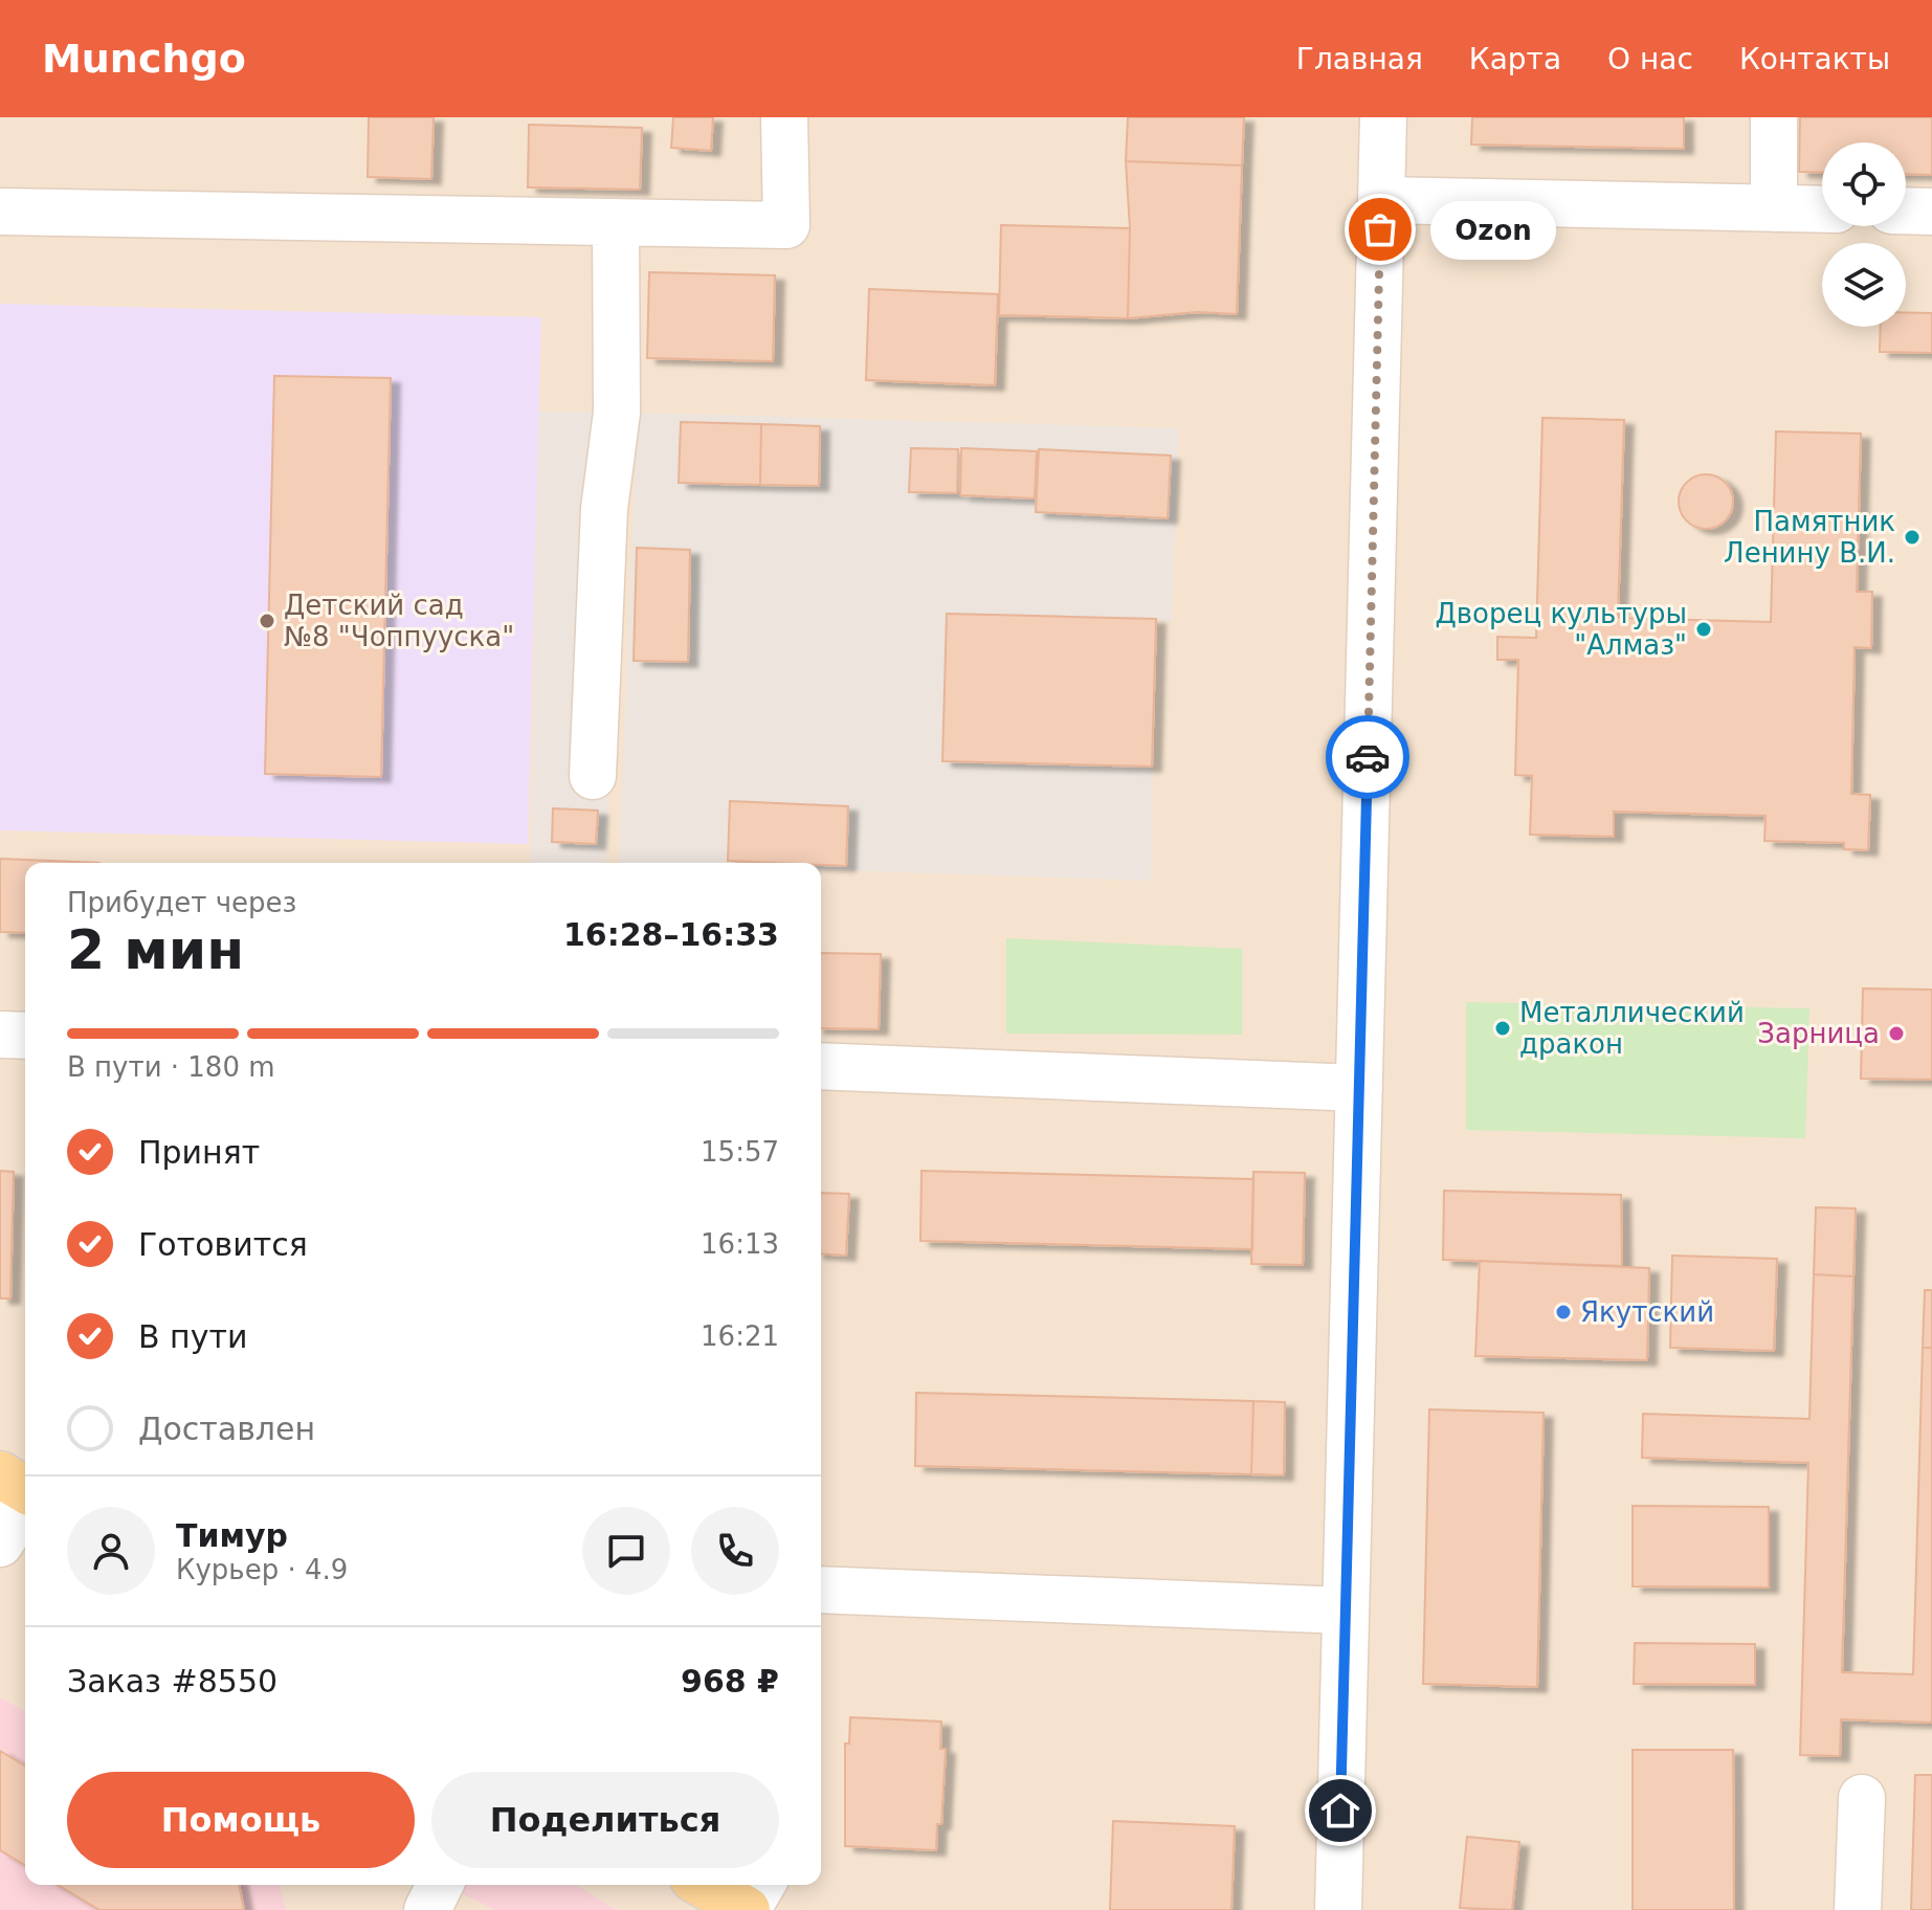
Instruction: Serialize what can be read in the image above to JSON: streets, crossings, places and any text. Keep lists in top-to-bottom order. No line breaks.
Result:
{"places":["Ozon","Памятник Ленину В.И.","Детский сад №8 \"Чоппууска\"","Дворец культуры \"Алмаз\"","Металлический дракон","Зарница","Якутский"],"page":{"header":"Munchgo","nav":["Главная","Карта","О нас","Контакты"],"bubble":"Ozon","heading":["2 мин","Прибудет через","16:28–16:33"],"panel":["Тимур","Курьер · 4.9","Заказ #8550","968 ₽"],"bar":"В пути · 180 m","list":[["Принят","15:57"],["Готовится","16:13"],["В пути","16:21"],"Доставлен"],"buttons":["Помощь","Поделиться"]}}
